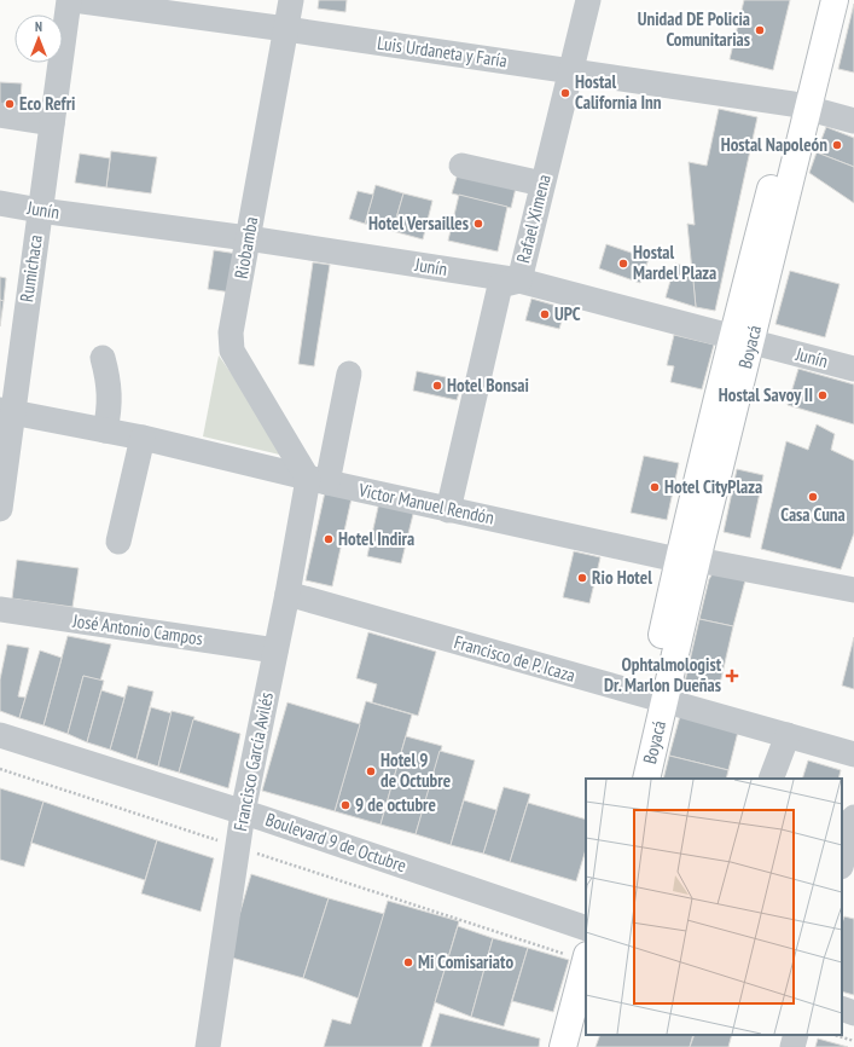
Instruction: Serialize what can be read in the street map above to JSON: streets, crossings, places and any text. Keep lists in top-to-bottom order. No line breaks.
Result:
{"streets":{"main road":["Boyacá"],"street":["Luis Urdaneta y Faría","Junín","Rafael Ximena","Riobamba","Rumichaca","Victor Manuel Rendón","José Antonio Campos","Francisco de P. Icaza","Francisco García Avilés","Boulevard 9 de Octubre"]},"crossings":[["Luis Urdaneta y Faría","Rafael Ximena"],["Luis Urdaneta y Faría","Riobamba"],["Luis Urdaneta y Faría","Boyacá"],["Junín","Rafael Ximena"],["Junín","Riobamba"],["Junín","Rumichaca"],["Junín","Boyacá"],["Rafael Ximena","Victor Manuel Rendón"],["Riobamba","Victor Manuel Rendón"],["Riobamba","Francisco García Avilés"],["Rumichaca","Victor Manuel Rendón"],["Boyacá","Victor Manuel Rendón"],["Boyacá","Francisco de P. Icaza"],["Victor Manuel Rendón","Francisco García Avilés"],["José Antonio Campos","Francisco García Avilés"],["Francisco de P. Icaza","Francisco García Avilés"],["Francisco García Avilés","Boulevard 9 de Octubre"]],"places":{"other":["Unidad DE Policia Comunitarias","Hostal California Inn","Eco Refri","Hostal Napoleón","Hotel Versailles","Hostal Mardel Plaza","UPC","Hotel Bonsai","Hostal Savoy II","Hotel CityPlaza","Casa Cuna","Hotel Indira","Rio Hotel","Hotel 9 de Octubre","9 de octubre","Mi Comisariato"],"health":["Ophtalmologist Dr. Marlon Dueñas"]},"north":"top"}
